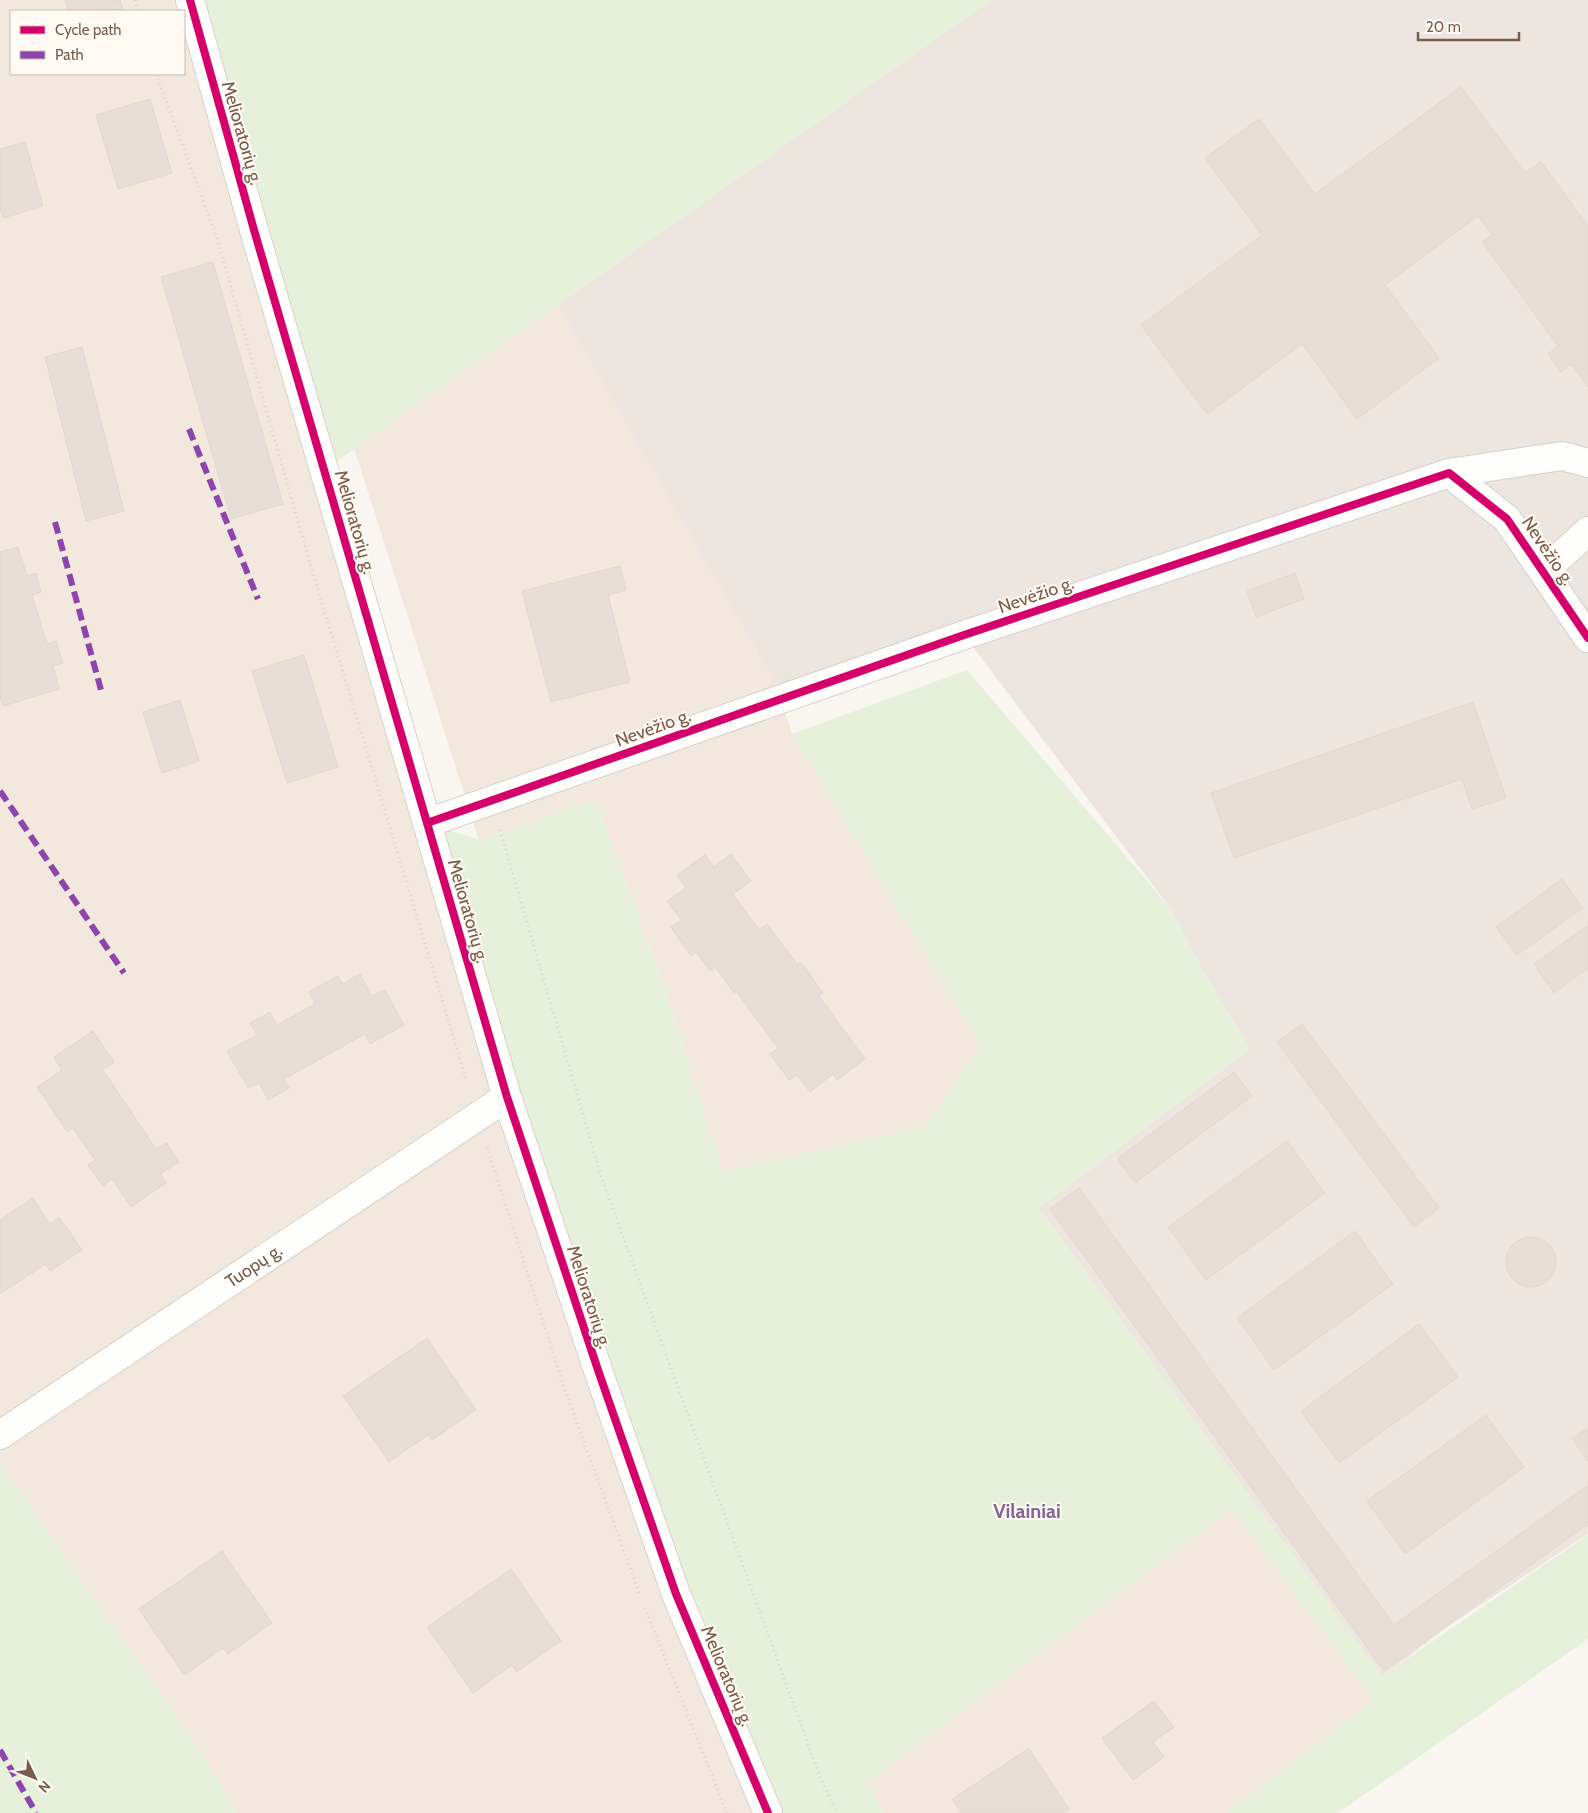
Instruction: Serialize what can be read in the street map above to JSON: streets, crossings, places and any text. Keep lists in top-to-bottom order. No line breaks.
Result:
{"streets":{"street":["Melioratorių g.","Nevėžio g.","Tuopų g."]},"crossings":[["Melioratorių g.","Nevėžio g."],["Melioratorių g.","Tuopų g."]],"districts":["Vilainiai"],"legend":["Cycle path","Path"],"scale_bar":"20 m","north":"bottom right"}
